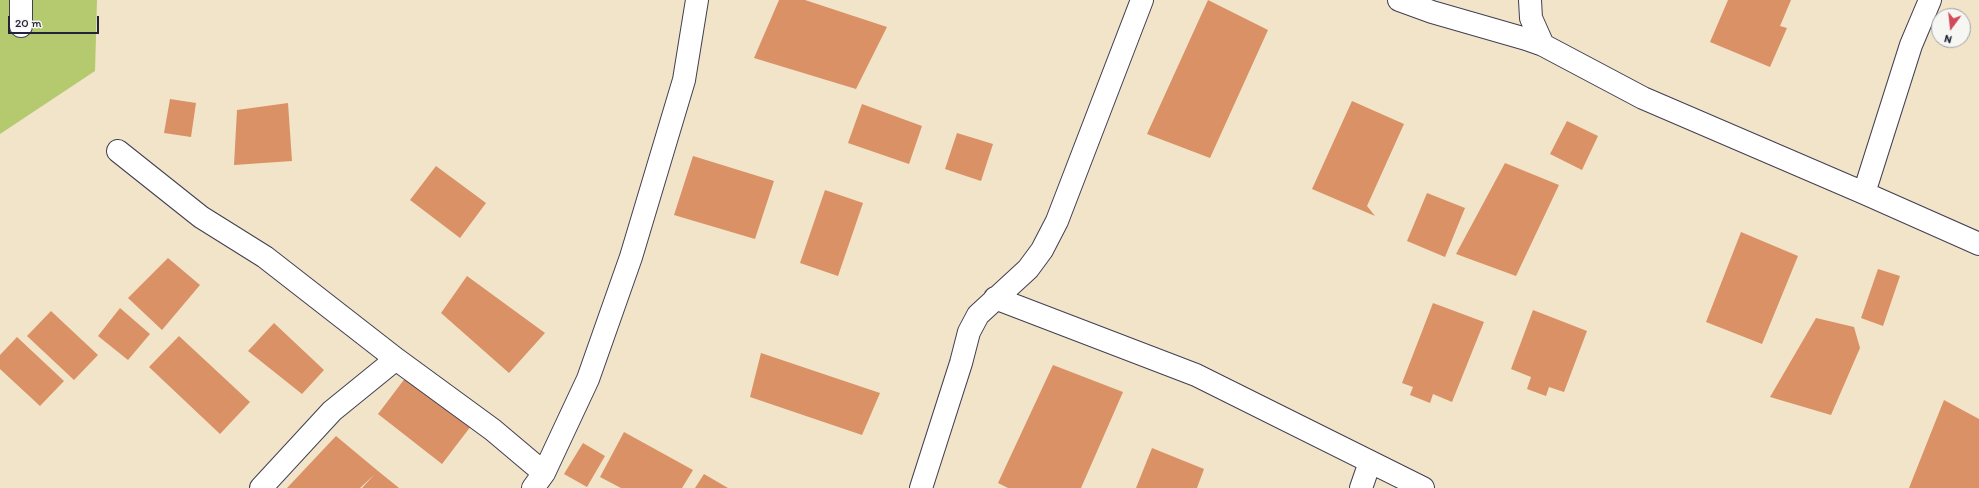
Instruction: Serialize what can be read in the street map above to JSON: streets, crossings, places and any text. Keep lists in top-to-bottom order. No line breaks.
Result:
{"scale_bar":"20 m","north":"bottom"}
